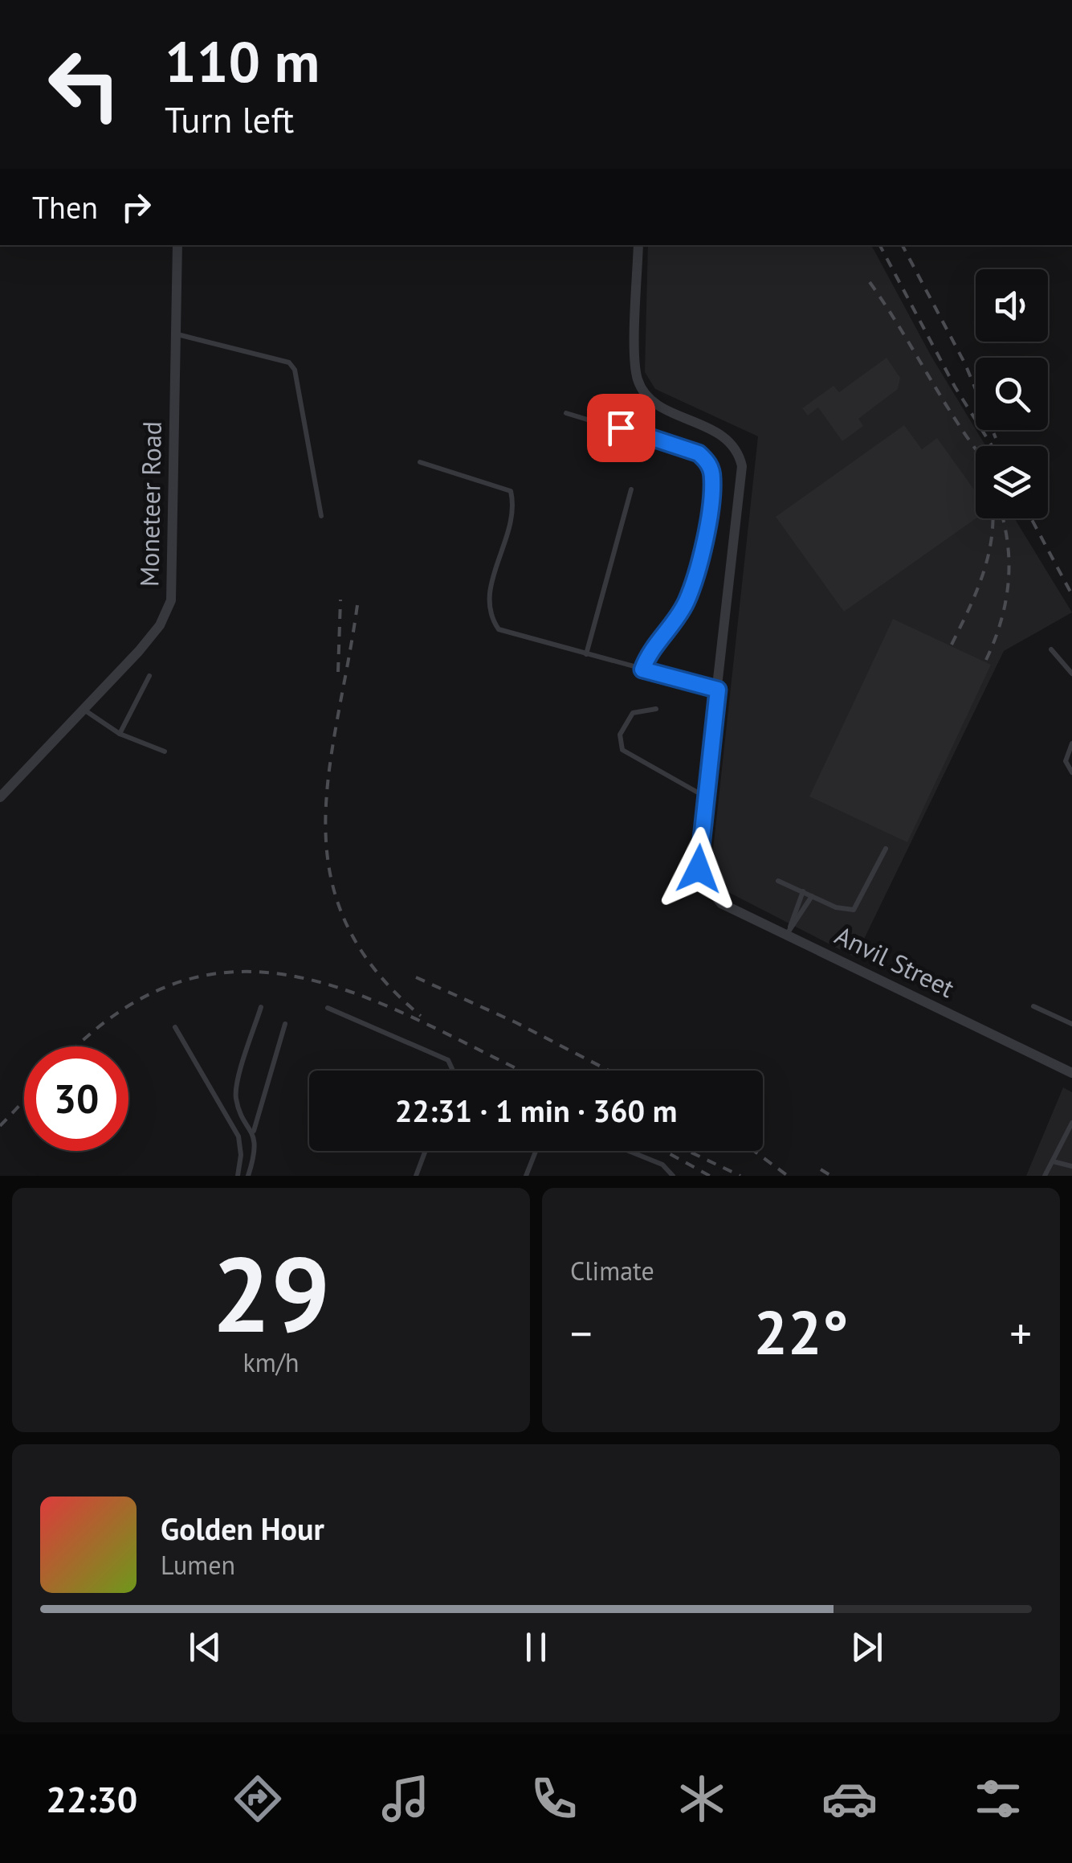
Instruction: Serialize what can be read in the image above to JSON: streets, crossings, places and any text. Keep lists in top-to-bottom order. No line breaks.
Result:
{"streets":{"street":["Moneteer Road","Anvil Street"]},"page":{"turn":["110 m","Turn left"],"then":"Then","limit":"30","trip":"22:31 · 1 min · 360 m","tile":[["29","km/h"],"Climate"],"heat":["−","22°","+"],"song":["Golden Hour","Lumen"],"tabs":"22:30"}}
